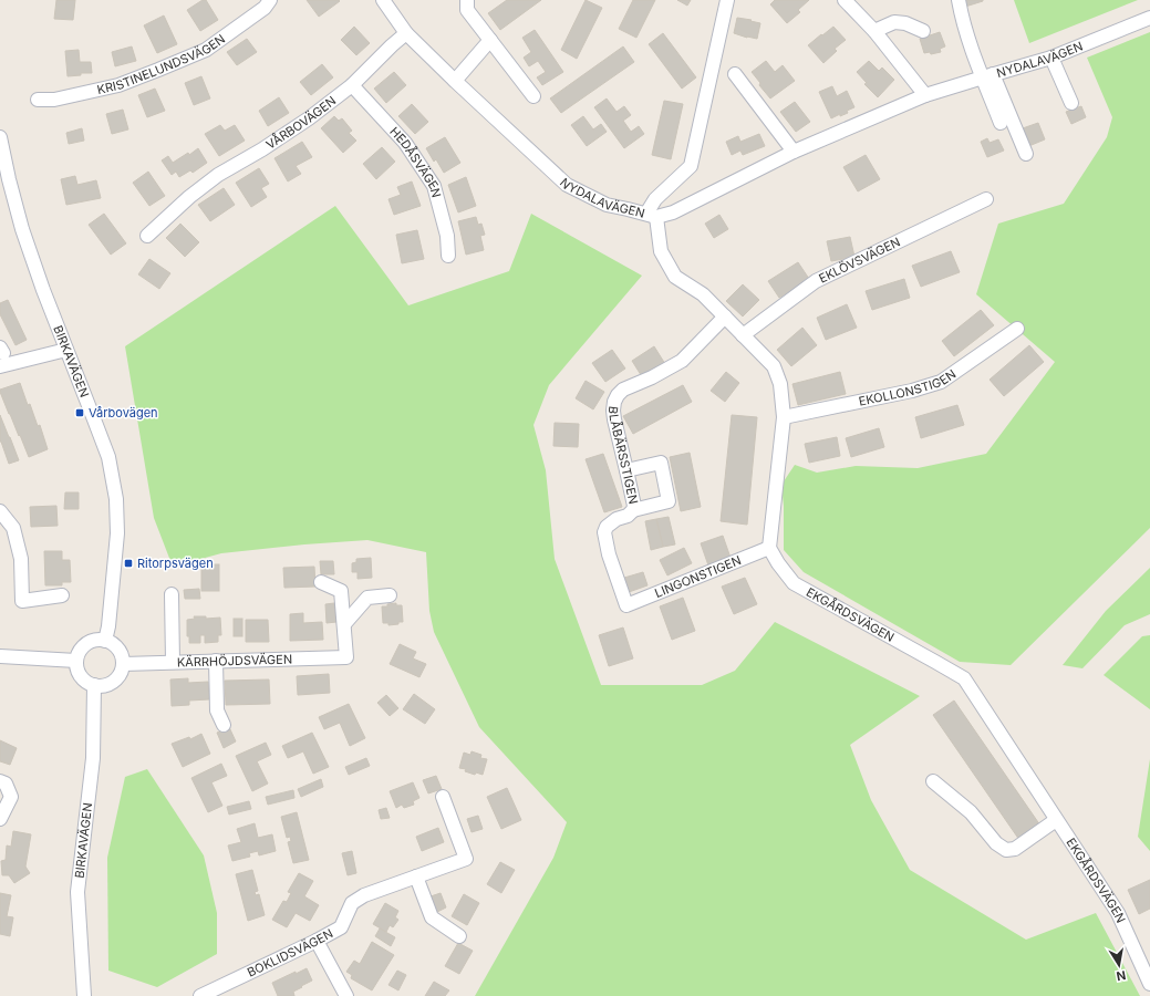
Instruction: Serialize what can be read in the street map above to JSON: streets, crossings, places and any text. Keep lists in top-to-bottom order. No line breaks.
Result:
{"streets":{"street":["NYDALAVÄGEN","KRISTINELUNDSVÄGEN","VÅRBOVÄGEN","HEDÅSVÄGEN","EKLÖVSVÄGEN","BIRKAVÄGEN","EKOLLONSTIGEN","BLÅBÄRSSTIGEN","LINGONSTIGEN","EKGÅRDSVÄGEN","KÄRRHÖJDSVÄGEN","BOKLIDSVÄGEN"]},"crossings":[["NYDALAVÄGEN","VÅRBOVÄGEN"],["VÅRBOVÄGEN","HEDÅSVÄGEN"],["BIRKAVÄGEN","KÄRRHÖJDSVÄGEN"],["BLÅBÄRSSTIGEN","LINGONSTIGEN"],["LINGONSTIGEN","EKGÅRDSVÄGEN"]],"places":{"transit":["Vårbovägen","Ritorpsvägen"]},"north":"bottom"}
